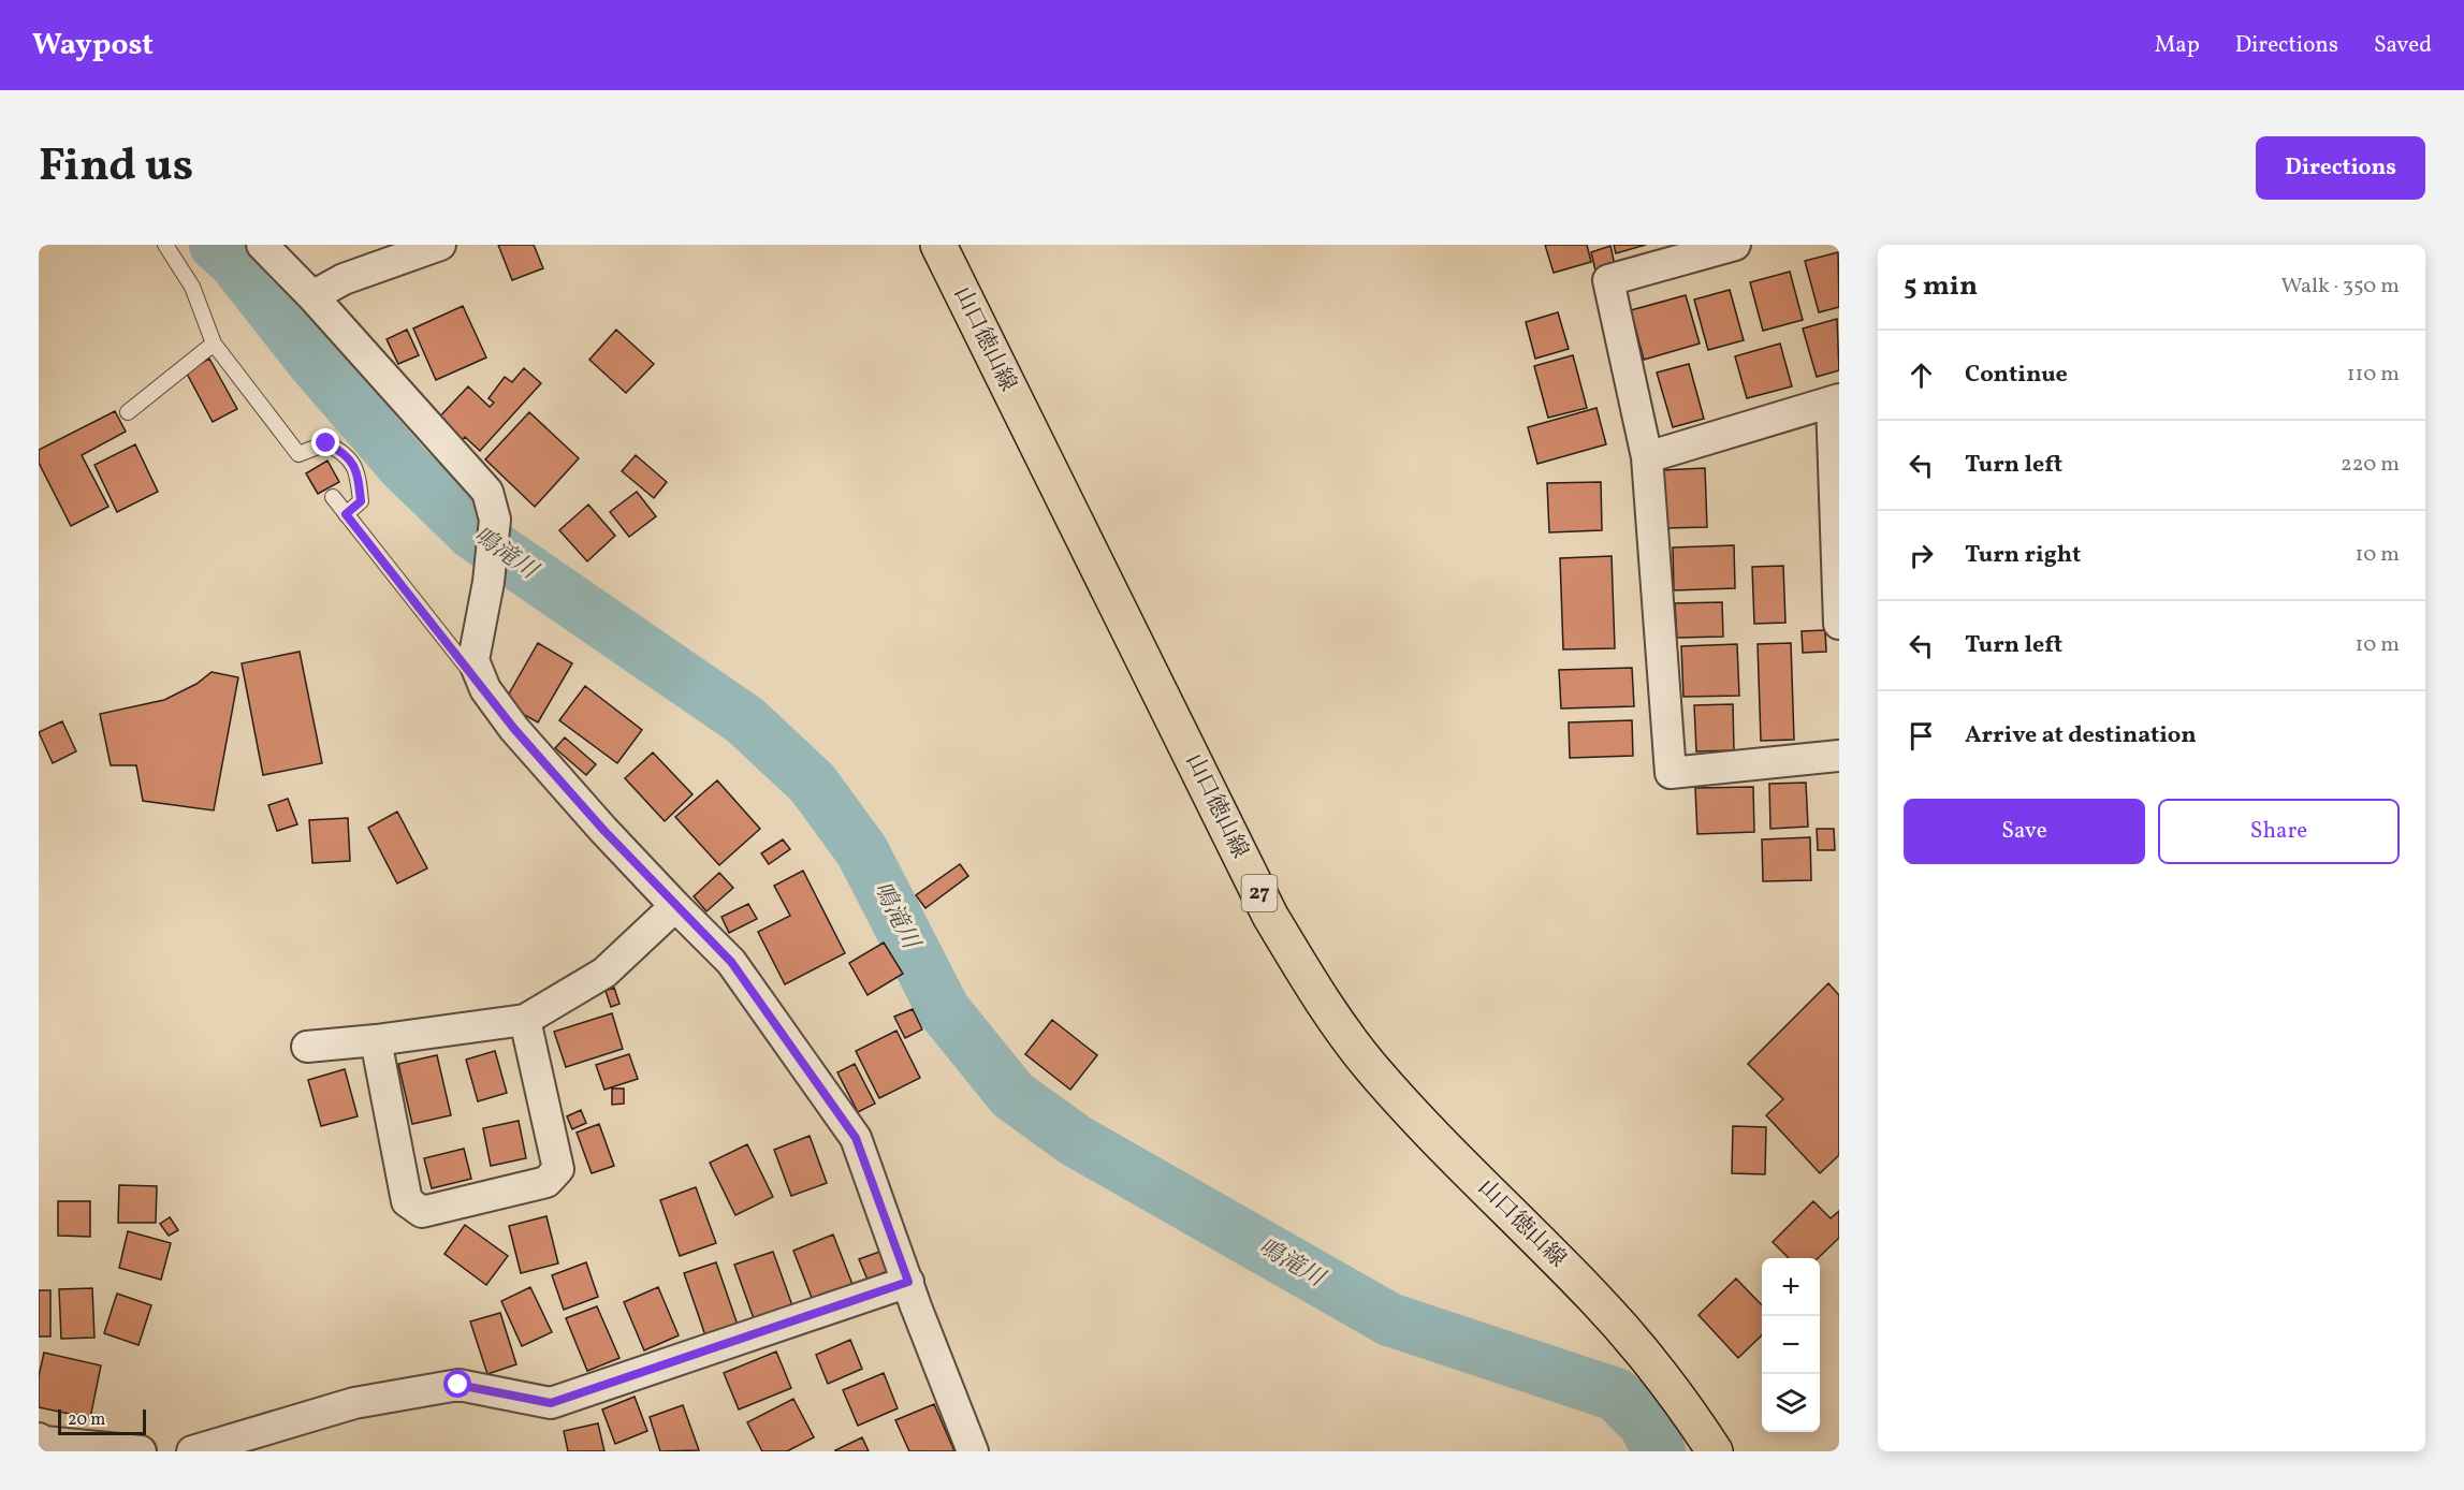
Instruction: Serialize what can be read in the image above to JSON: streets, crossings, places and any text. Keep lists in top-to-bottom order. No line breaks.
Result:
{"streets":{"main road":["山口徳山線","27"]},"water":["鳴滝川"],"scale_bar":"20 m","page":{"header":"Waypost","nav":["Map","Directions","Saved"],"title":"Find us","buttons":["Directions",["Save","Share"]],"heading":["5 min","Walk · 350 m"],"list":[["Continue","110 m"],["Turn left","220 m"],["Turn right","10 m"],["Turn left","10 m"],"Arrive at destination"],"map_buttons":["+","−"],"scale":"20 m"}}
